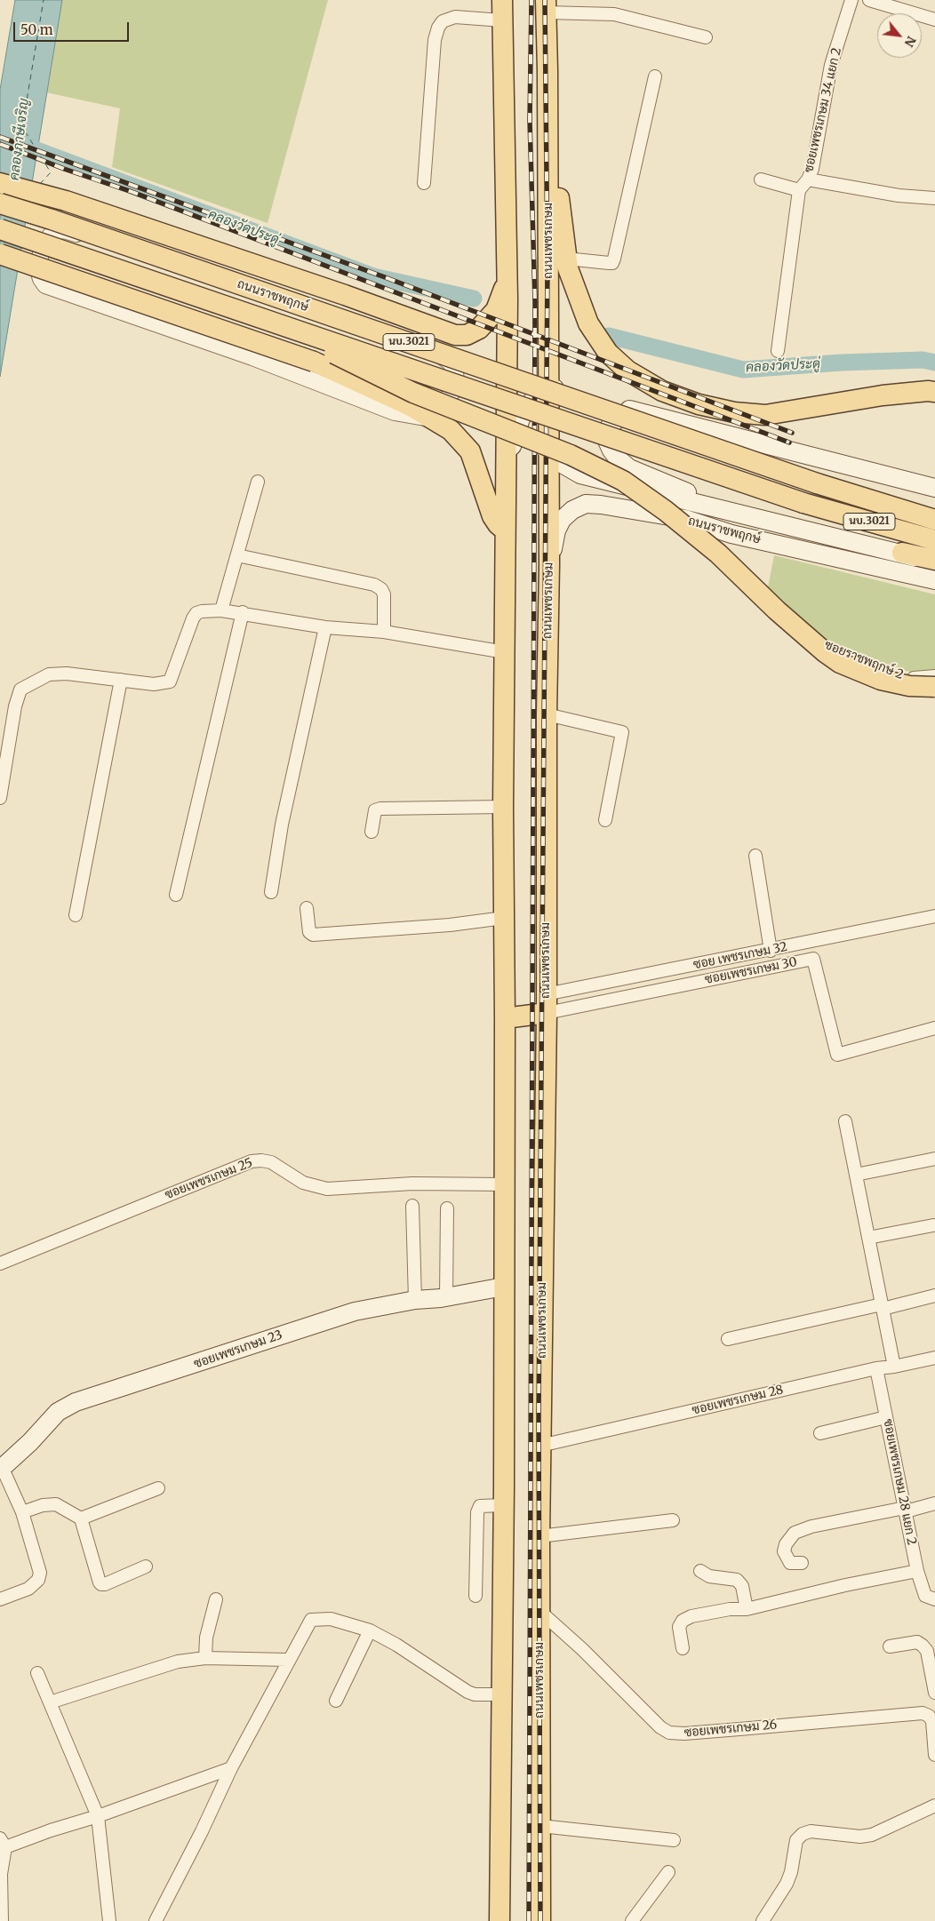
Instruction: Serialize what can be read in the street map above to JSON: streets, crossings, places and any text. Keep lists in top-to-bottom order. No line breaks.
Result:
{"streets":{"main road":["ถนนเพชรเกษม","ถนนราชพฤกษ์","นบ.3021","ซอยเพชรเกษม 23"],"street":["ซอยเพชรเกษม 34 แยก 2","ซอยราชพฤกษ์ 2","ซอย เพชรเกษม 32","ซอยเพชรเกษม 30","ซอยเพชรเกษม 25","ซอยเพชรเกษม 28","ซอยเพชรเกษม 28 แยก 2","ซอยเพชรเกษม 26"]},"crossings":[["ถนนเพชรเกษม","ถนนราชพฤกษ์"],["ถนนเพชรเกษม","ซอย เพชรเกษม 32"],["ถนนเพชรเกษม","ซอยเพชรเกษม 30"],["ถนนเพชรเกษม","ซอยเพชรเกษม 28"],["ถนนเพชรเกษม","ซอยเพชรเกษม 26"],["ซอย เพชรเกษม 32","ซอยเพชรเกษม 30"],["ซอยเพชรเกษม 28","ซอยเพชรเกษม 28 แยก 2"]],"water":["คลองภาษีเจริญ","คลองวัดประดู่"],"scale_bar":"50 m","north":"bottom right"}
